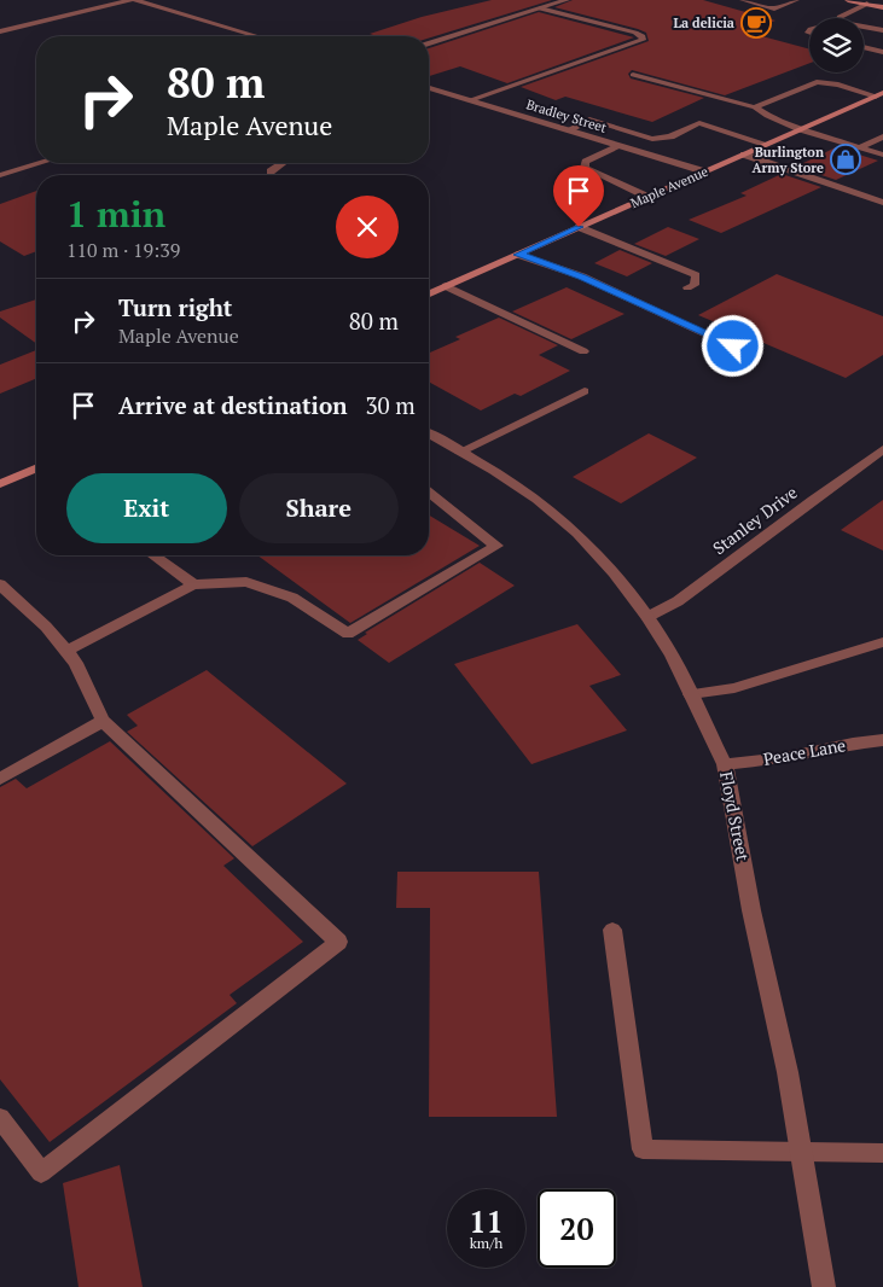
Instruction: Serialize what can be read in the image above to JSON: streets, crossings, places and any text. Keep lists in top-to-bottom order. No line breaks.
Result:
{"streets":{"main road":["Maple Avenue"],"street":["Bradley Street","Stanley Drive","Peace Lane","Floyd Street"]},"crossings":[["Bradley Street","Maple Avenue"],["Stanley Drive","Floyd Street"],["Peace Lane","Floyd Street"]],"places":{"cafe":["La delicia"],"shop":["Burlington Army Store"]},"page":{"turn":["80 m","Maple Avenue"],"heading":["1 min","110 m · 19:39"],"list":[{"name":"Turn right","note":"Maple Avenue","value":"80 m"},{"name":"Arrive at destination","value":"30 m"}],"buttons":["Exit","Share"],"speed":"11 km/h","limit":"20"}}
